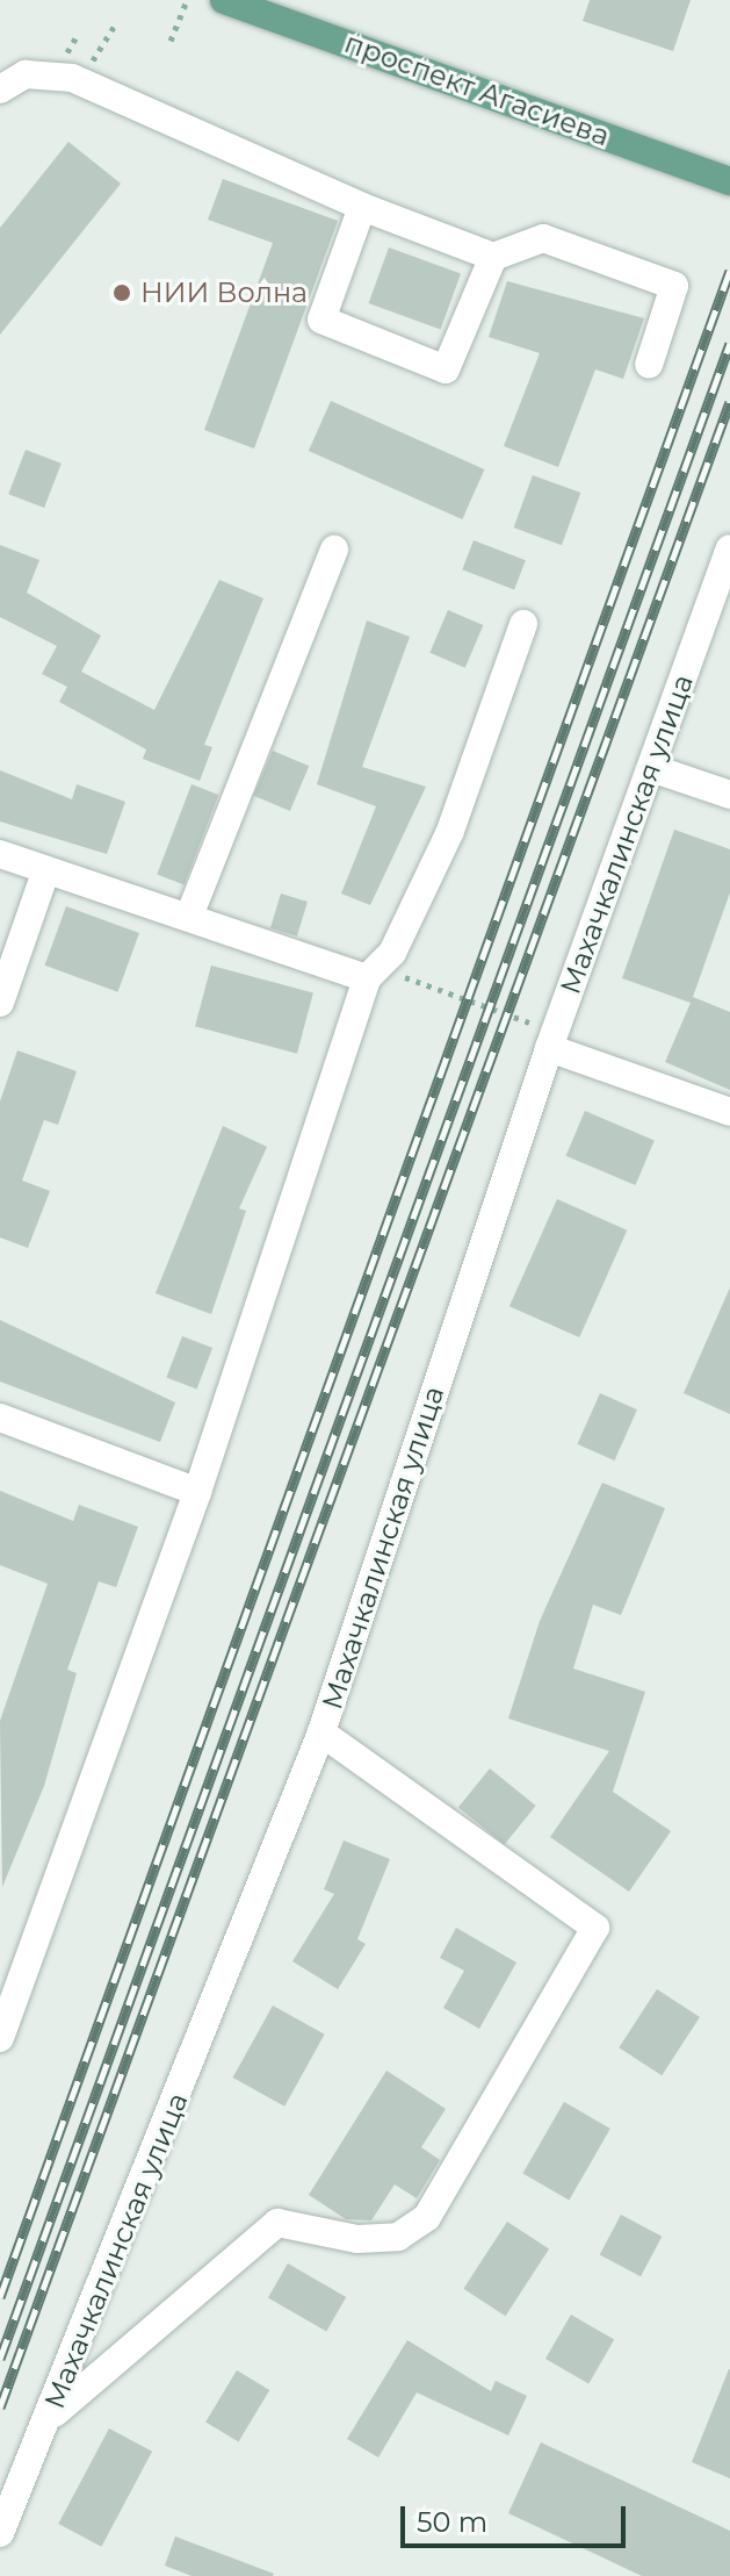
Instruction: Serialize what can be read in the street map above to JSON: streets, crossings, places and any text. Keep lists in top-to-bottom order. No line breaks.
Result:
{"streets":{"main road":["проспект Агасиева"],"street":["Махачкалинская улица"]},"places":["НИИ Волна"],"scale_bar":"50 m"}
